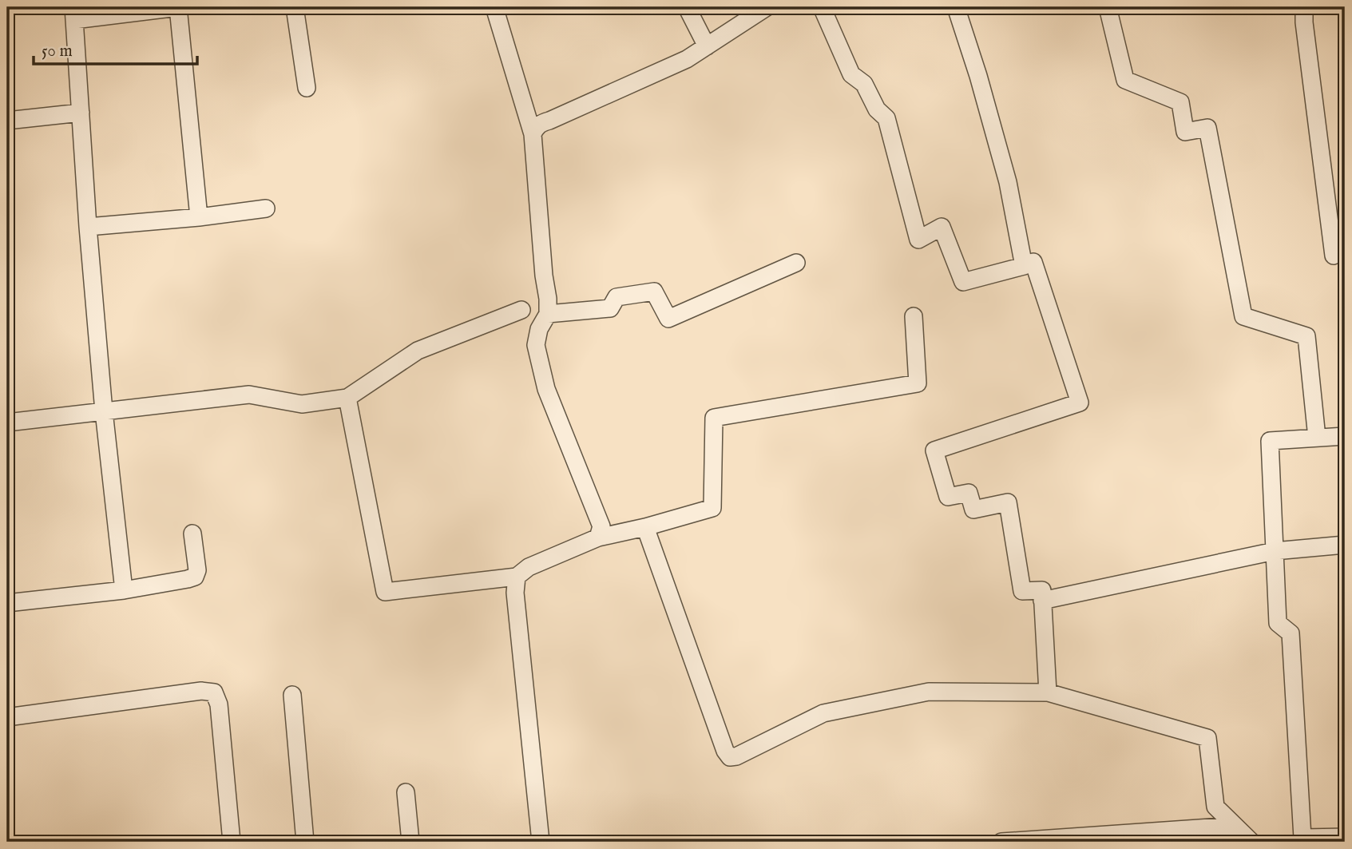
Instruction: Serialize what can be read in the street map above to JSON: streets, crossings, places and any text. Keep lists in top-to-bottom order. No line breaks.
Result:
{"scale_bar":"50 m"}
